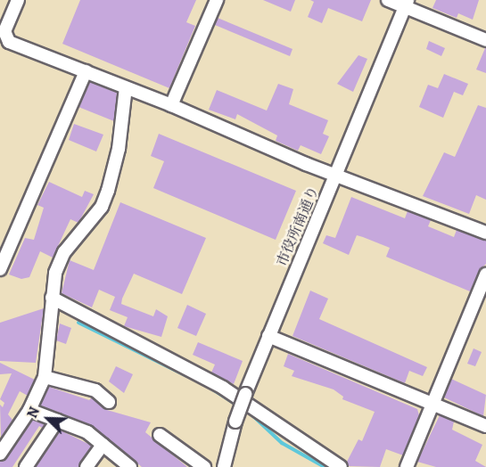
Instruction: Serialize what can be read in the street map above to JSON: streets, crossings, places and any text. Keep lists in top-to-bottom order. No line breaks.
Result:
{"streets":{"street":["市役所南通り"]},"north":"top left"}
